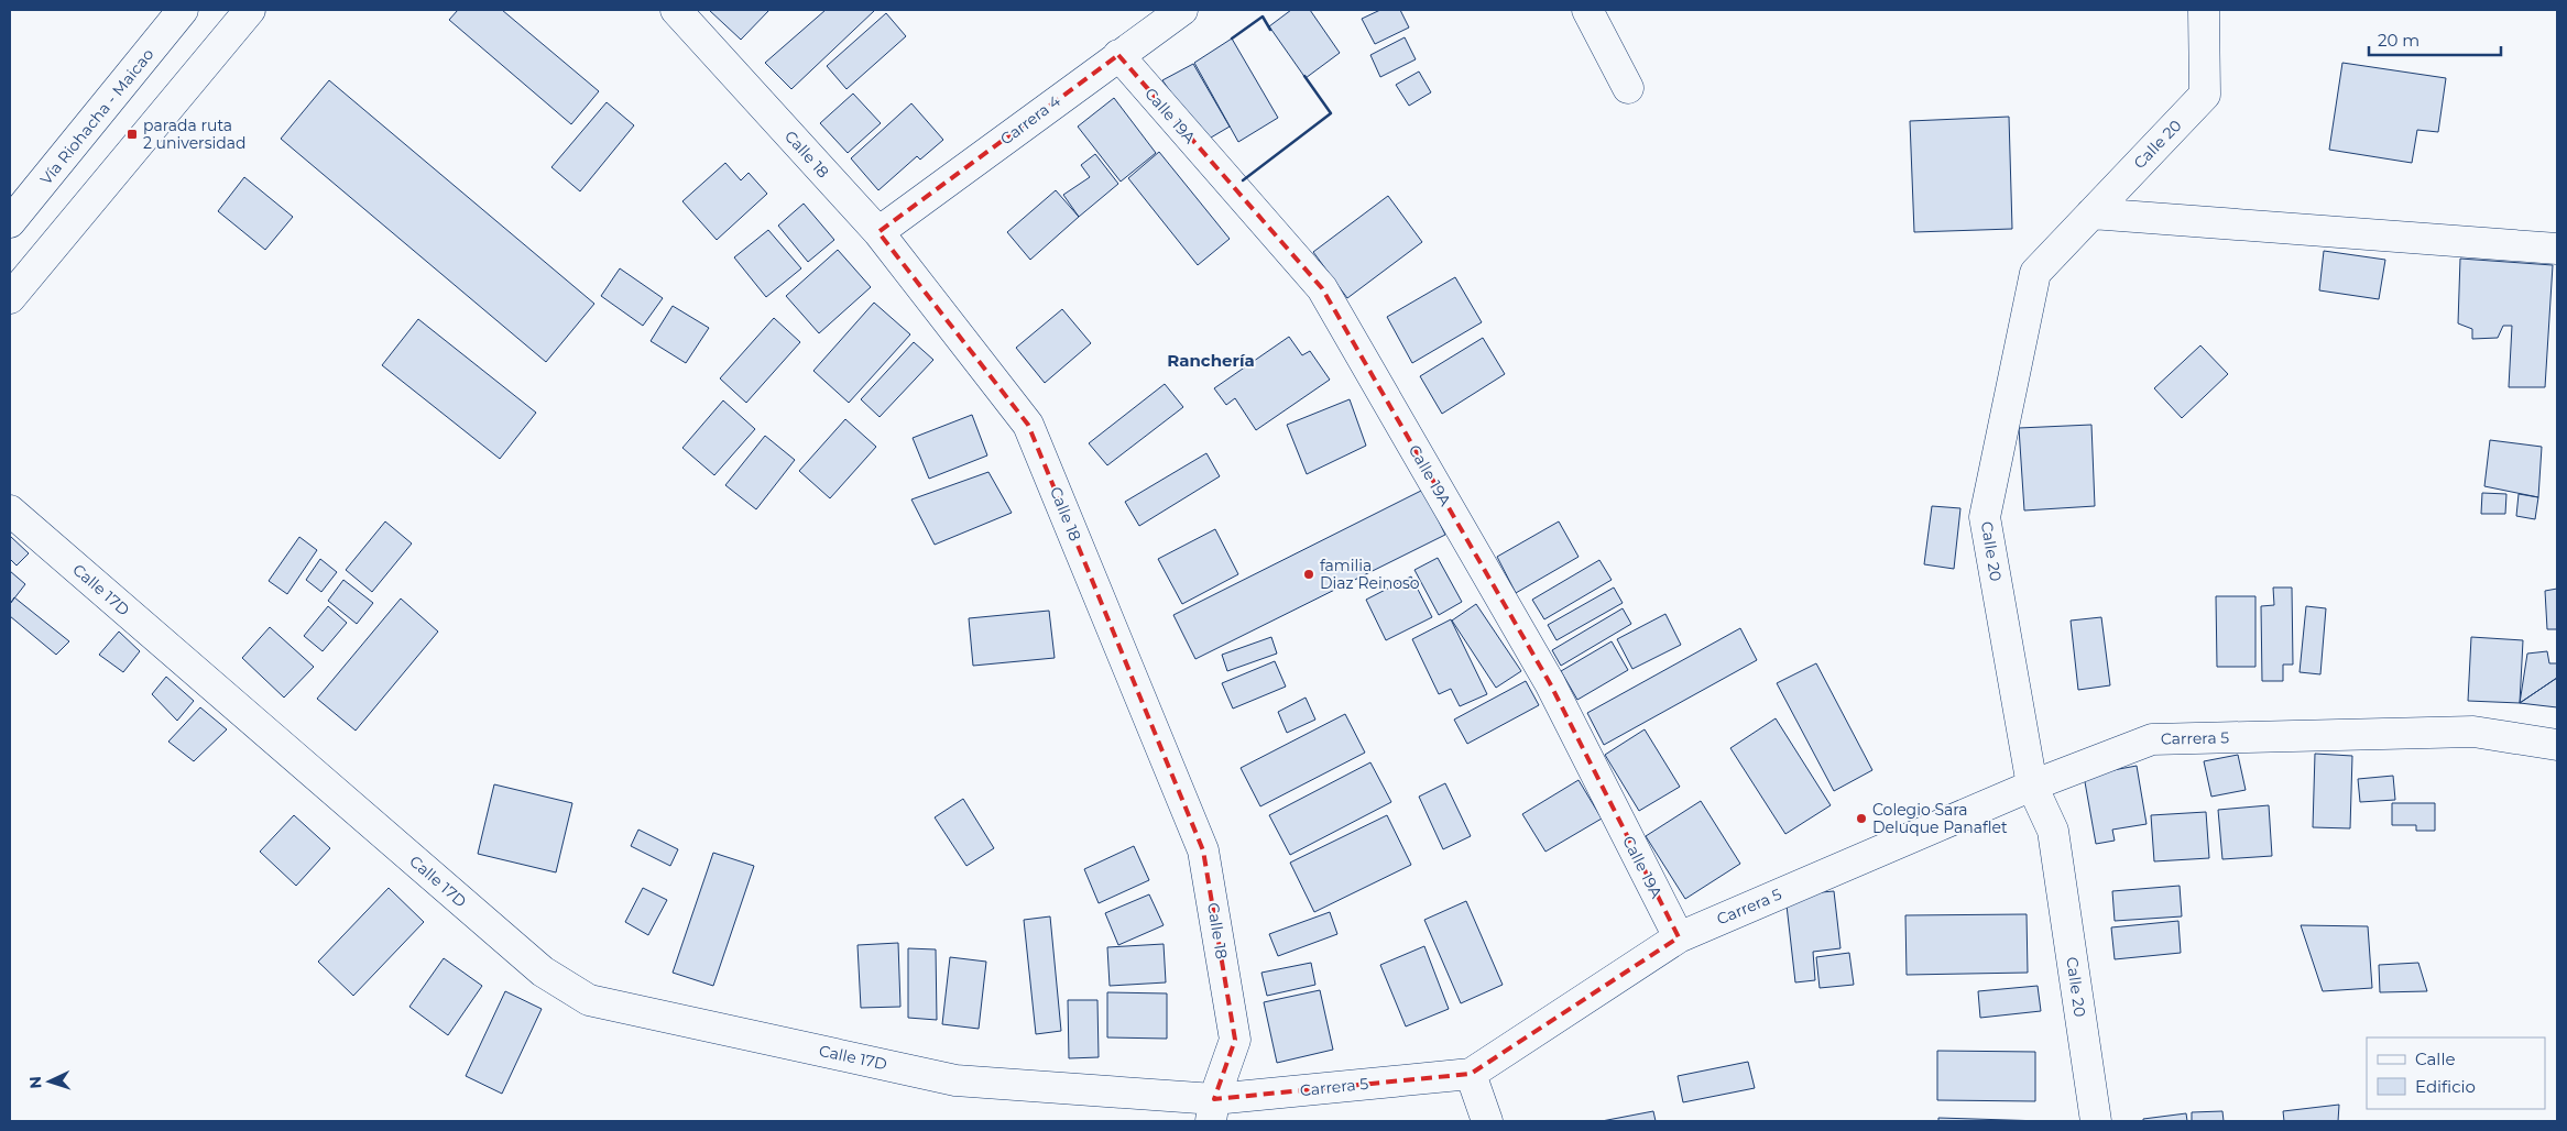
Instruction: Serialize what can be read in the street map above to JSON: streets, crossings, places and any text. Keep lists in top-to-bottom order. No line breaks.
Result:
{"streets":{"main road":["Calle 19A","Vía Riohacha - Maicao","Carrera 4","Calle 20","Calle 18","Calle 17D","Carrera 5"]},"crossings":[["Calle 19A","Carrera 4"],["Calle 19A","Carrera 5"],["Carrera 4","Calle 18"],["Calle 20","Carrera 5"],["Calle 18","Carrera 5"],["Calle 17D","Carrera 5"]],"districts":["Ranchería"],"places":{"transit":["parada ruta 2 universidad"],"other":["familia Diaz Reinoso","Colegio Sara Deluque Panaflet"]},"legend":["Calle","Edificio"],"scale_bar":"20 m","north":"left"}
